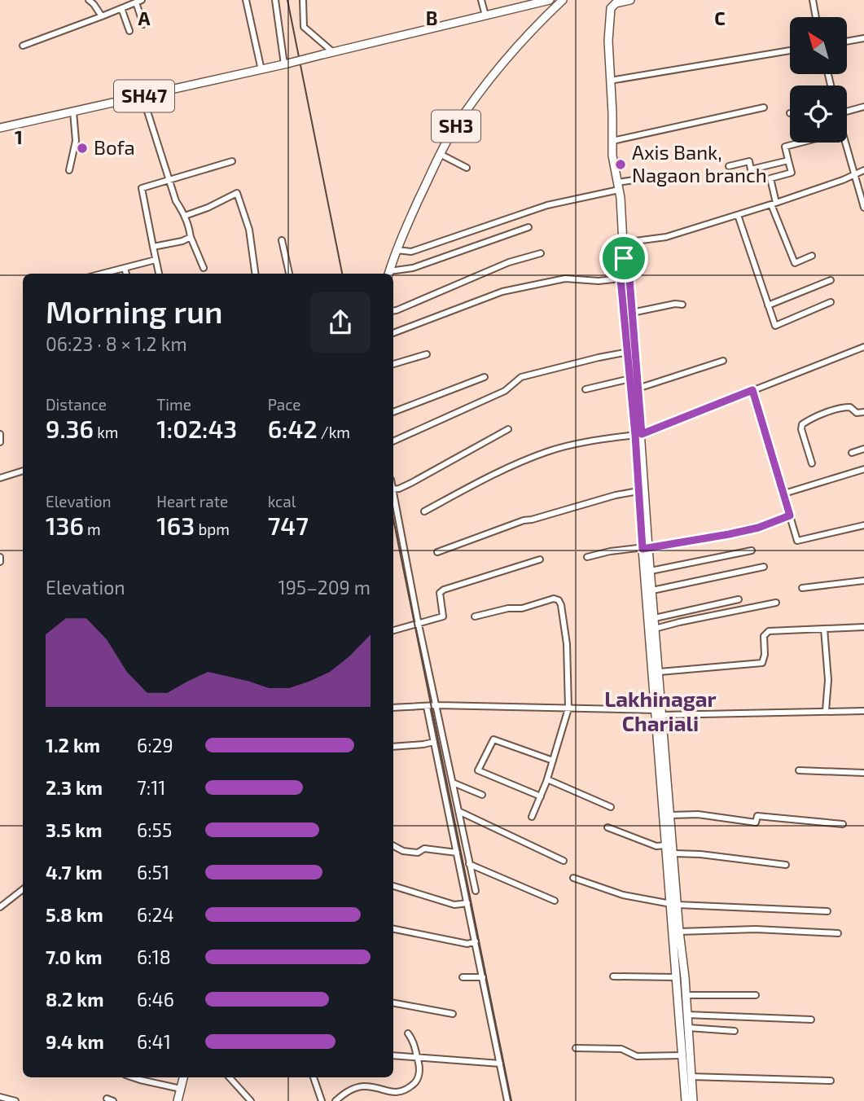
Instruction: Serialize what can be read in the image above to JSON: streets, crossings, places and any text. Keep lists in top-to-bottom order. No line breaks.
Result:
{"streets":{"main road":["SH47","SH3"]},"districts":["Lakhinagar Chariali"],"places":["Bofa","Axis Bank, Nagaon branch"],"north":"top left","page":{"heading":["Morning run","06:23 · 8 × 1.2 km"],"stats":[["Distance","9.36 km"],["Time","1:02:43"],["Pace","6:42 /km"],["Elevation","136 m"],["Heart rate","163 bpm"],["kcal","747"]],"chart":["Elevation","195–209 m"],"list":[{"name":"1.2 km","note":"6:29"},{"name":"2.3 km","note":"7:11"},{"name":"3.5 km","note":"6:55"},{"name":"4.7 km","note":"6:51"},{"name":"5.8 km","note":"6:24"},{"name":"7.0 km","note":"6:18"},{"name":"8.2 km","note":"6:46"},{"name":"9.4 km","note":"6:41"}]},"grid":{"columns":["A","B","C"],"rows":["1"]}}
